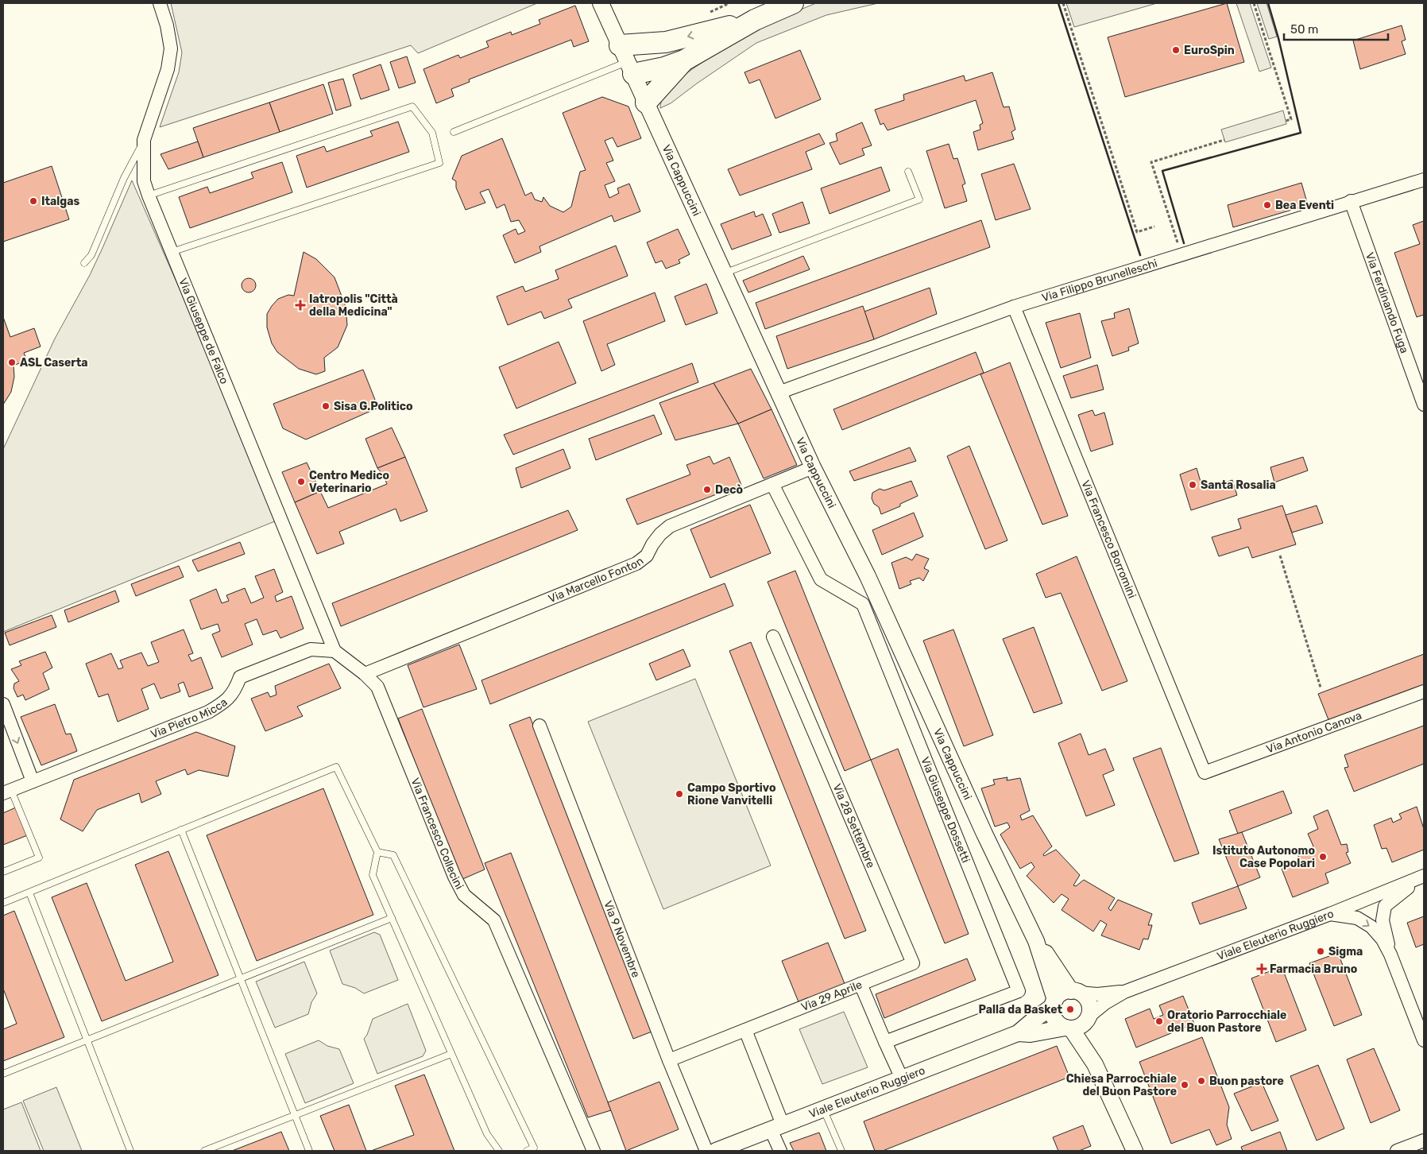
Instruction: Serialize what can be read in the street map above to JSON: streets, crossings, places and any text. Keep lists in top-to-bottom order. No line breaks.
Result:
{"streets":{"street":["Via Cappuccini","Via Filippo Brunelleschi","Via Ferdinando Fuga","Via Giuseppe de Falco","Via Francesco Borromini","Via Marcello Fonton","Via Pietro Micca","Via Antonio Canova","Via Giuseppe Dossetti","Via 28 Settembre","Via Francesco Collecini","Viale Eleuterio Ruggiero","Via 9 Novembre","Via 29 Aprile"]},"crossings":[["Via Cappuccini","Via Filippo Brunelleschi"],["Via Cappuccini","Via Marcello Fonton"],["Via Cappuccini","Viale Eleuterio Ruggiero"],["Via Filippo Brunelleschi","Via Ferdinando Fuga"],["Via Filippo Brunelleschi","Via Francesco Borromini"],["Via Giuseppe de Falco","Via Pietro Micca"],["Via Giuseppe de Falco","Via Francesco Collecini"],["Via Francesco Borromini","Via Antonio Canova"],["Via Marcello Fonton","Via Giuseppe Dossetti"],["Via Marcello Fonton","Via Francesco Collecini"],["Via Pietro Micca","Via Francesco Collecini"],["Via Giuseppe Dossetti","Via 29 Aprile"],["Via 28 Settembre","Via 29 Aprile"],["Via 9 Novembre","Via 29 Aprile"]],"places":{"other":["EuroSpin","Italgas","Bea Eventi","ASL Caserta","Sisa G.Politico","Centro Medico Veterinario","Santa Rosalia","Decò","Campo Sportivo Rione Vanvitelli","Istituto Autonomo Case Popolari","Sigma","Palla da Basket","Oratorio Parrocchiale del Buon Pastore","Buon pastore","Chiesa Parrocchiale del Buon Pastore"],"health":["Iatropolis \"Città della Medicina\"","Farmacia Bruno"]},"scale_bar":"50 m"}
